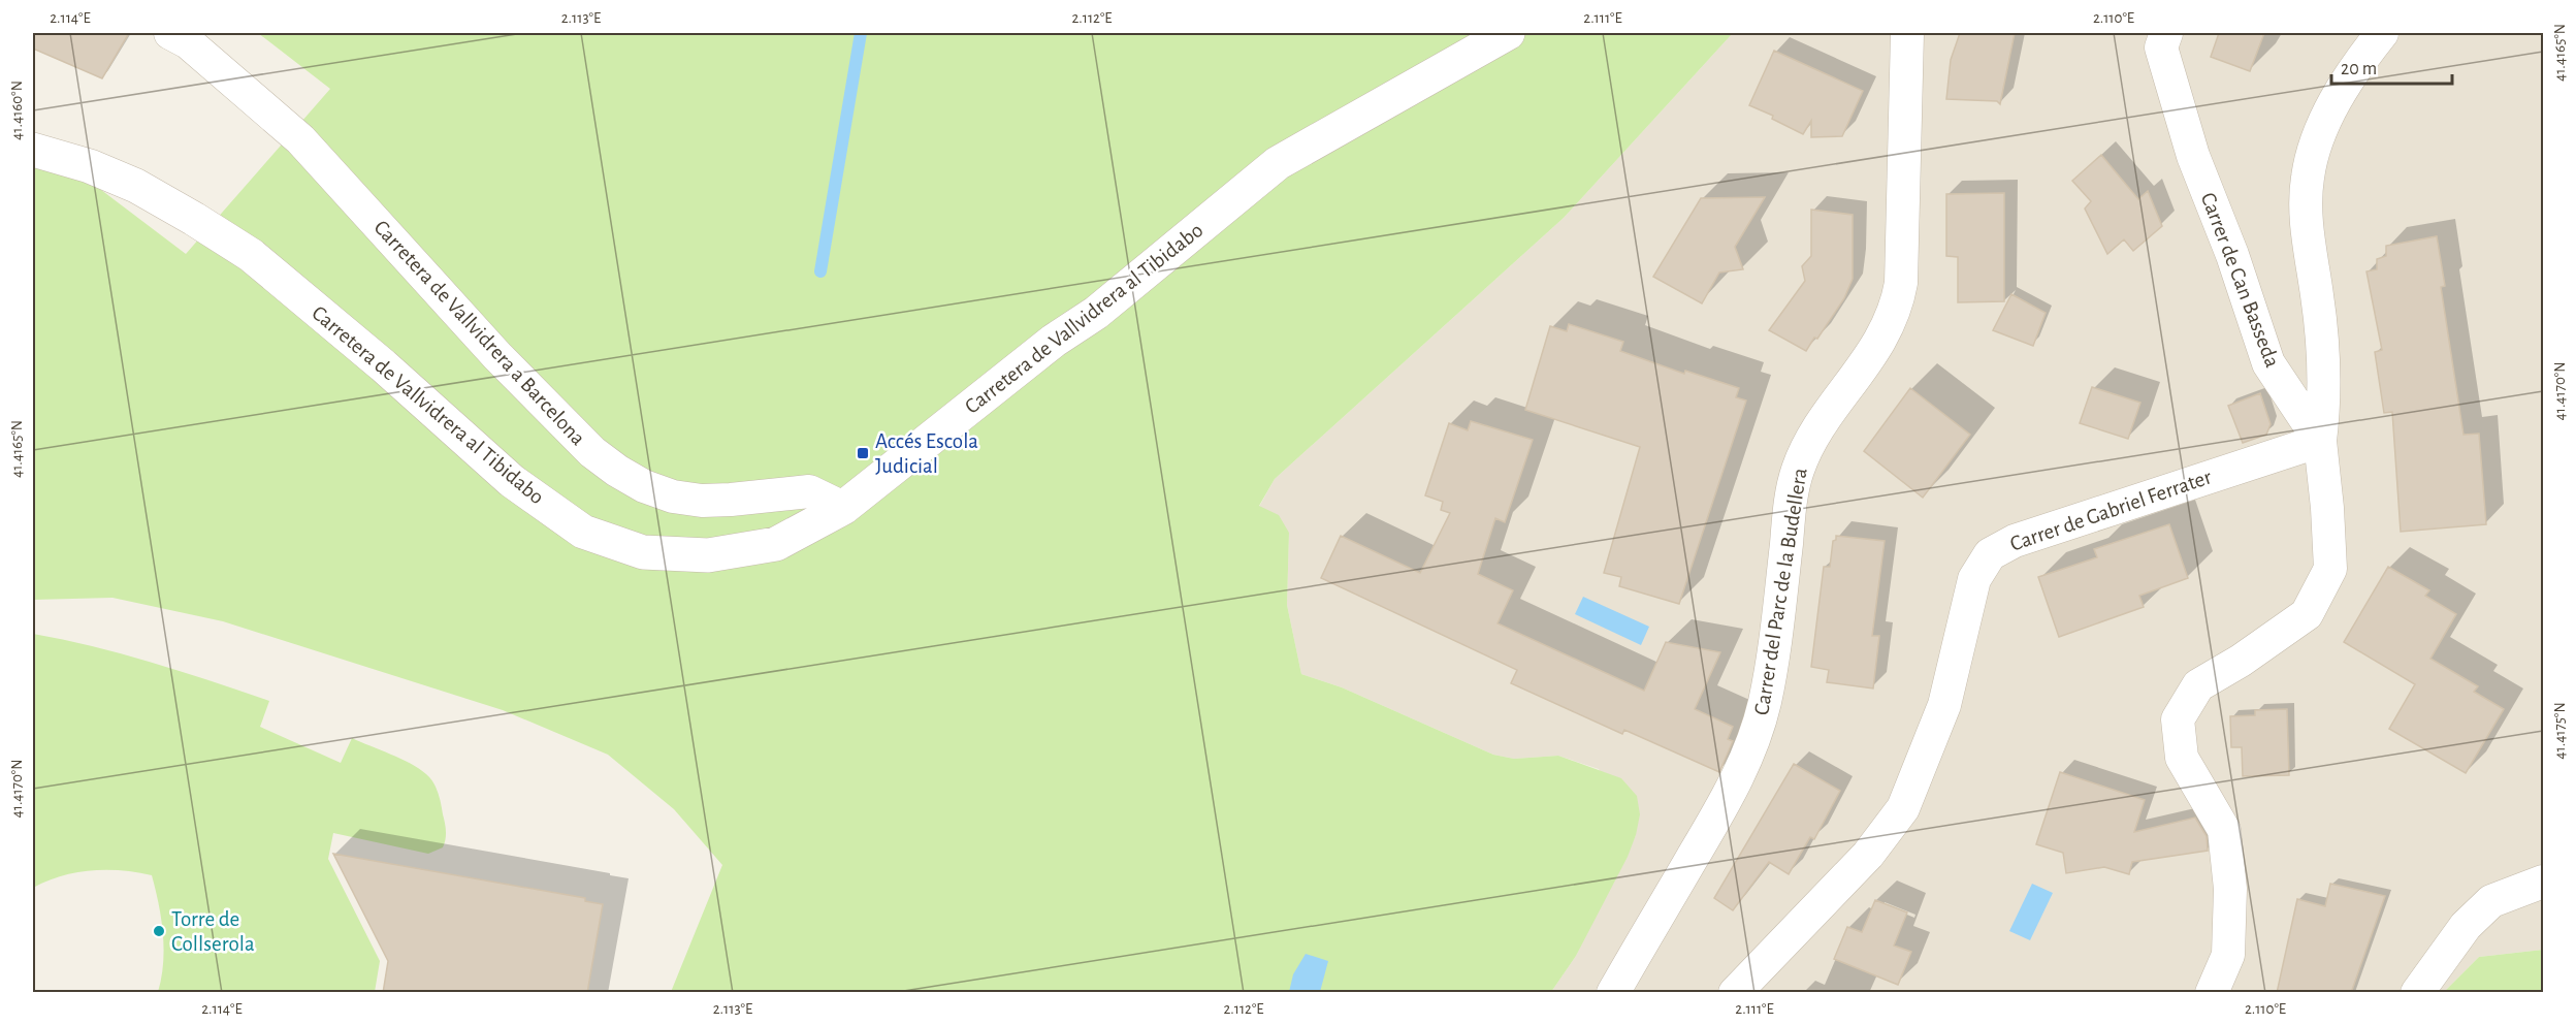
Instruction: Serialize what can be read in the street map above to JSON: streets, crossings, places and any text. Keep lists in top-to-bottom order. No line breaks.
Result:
{"streets":{"street":["Carrer de Can Basseda","Carretera de Vallvidrera al Tibidabo","Carretera de Vallvidrera a Barcelona","Carrer de Gabriel Ferrater","Carrer del Parc de la Budellera"]},"crossings":[["Carrer de Can Basseda","Carrer de Gabriel Ferrater"],["Carretera de Vallvidrera al Tibidabo","Carretera de Vallvidrera a Barcelona"]],"places":{"transit":["Accés Escola Judicial"],"other":["Torre de Collserola"]},"scale_bar":"20 m","coordinates":["2.114°E","2.113°E","2.112°E","2.111°E","2.110°E","41.4165°N","41.4160°N","41.4170°N","41.4175°N"]}
